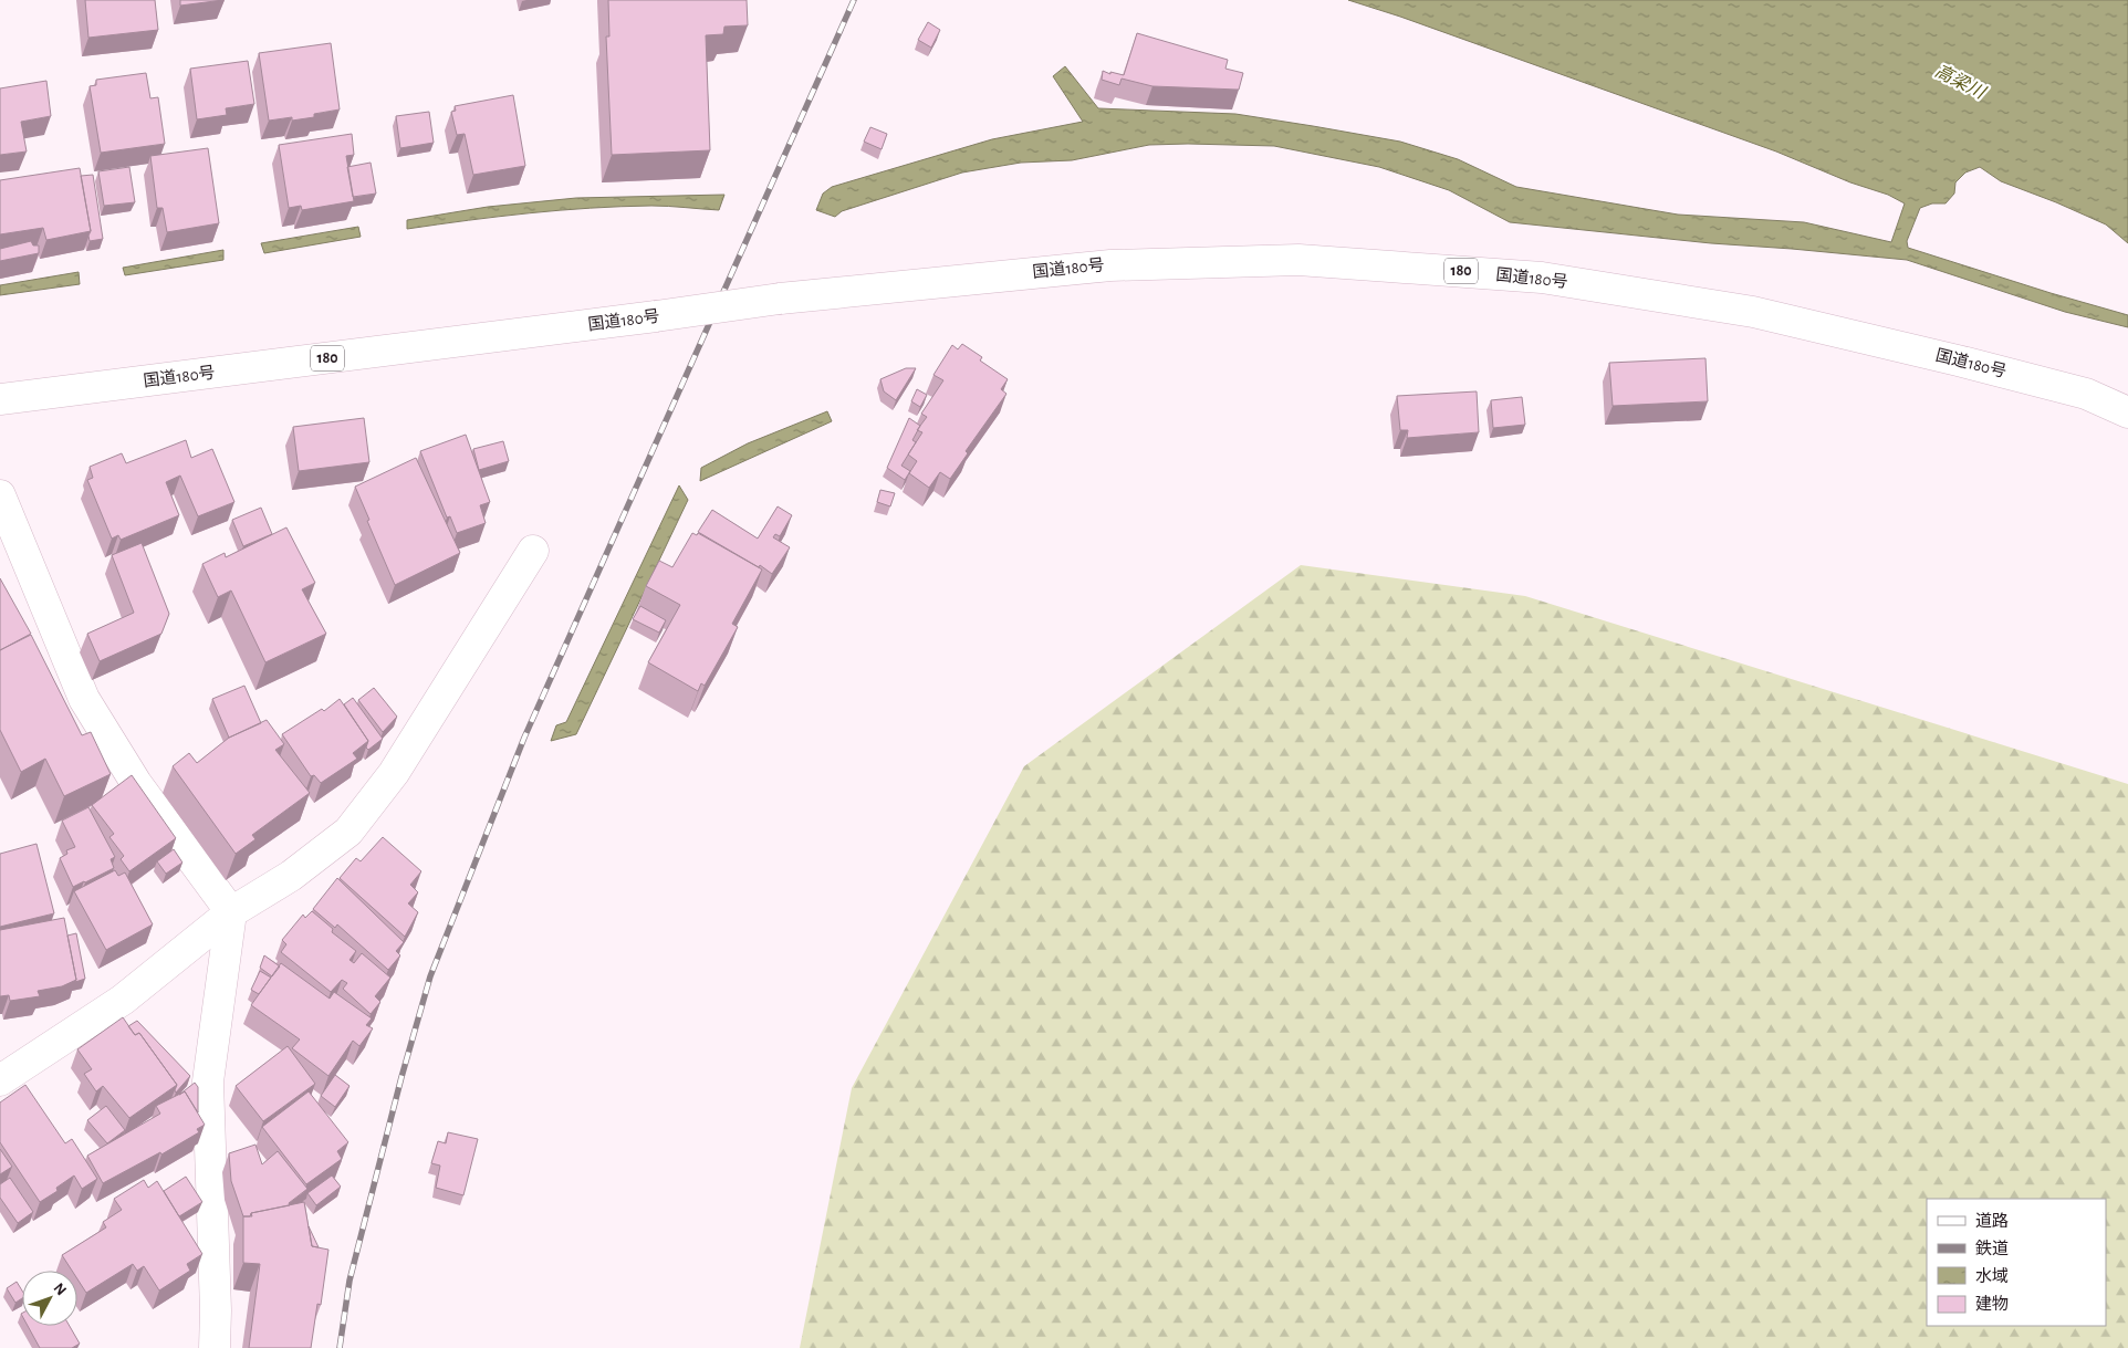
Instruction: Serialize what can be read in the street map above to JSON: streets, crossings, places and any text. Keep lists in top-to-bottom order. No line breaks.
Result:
{"streets":{"main road":["国道180号","180"]},"water":["高梁川"],"legend":["道路","鉄道","水域","建物"],"north":"top right"}
